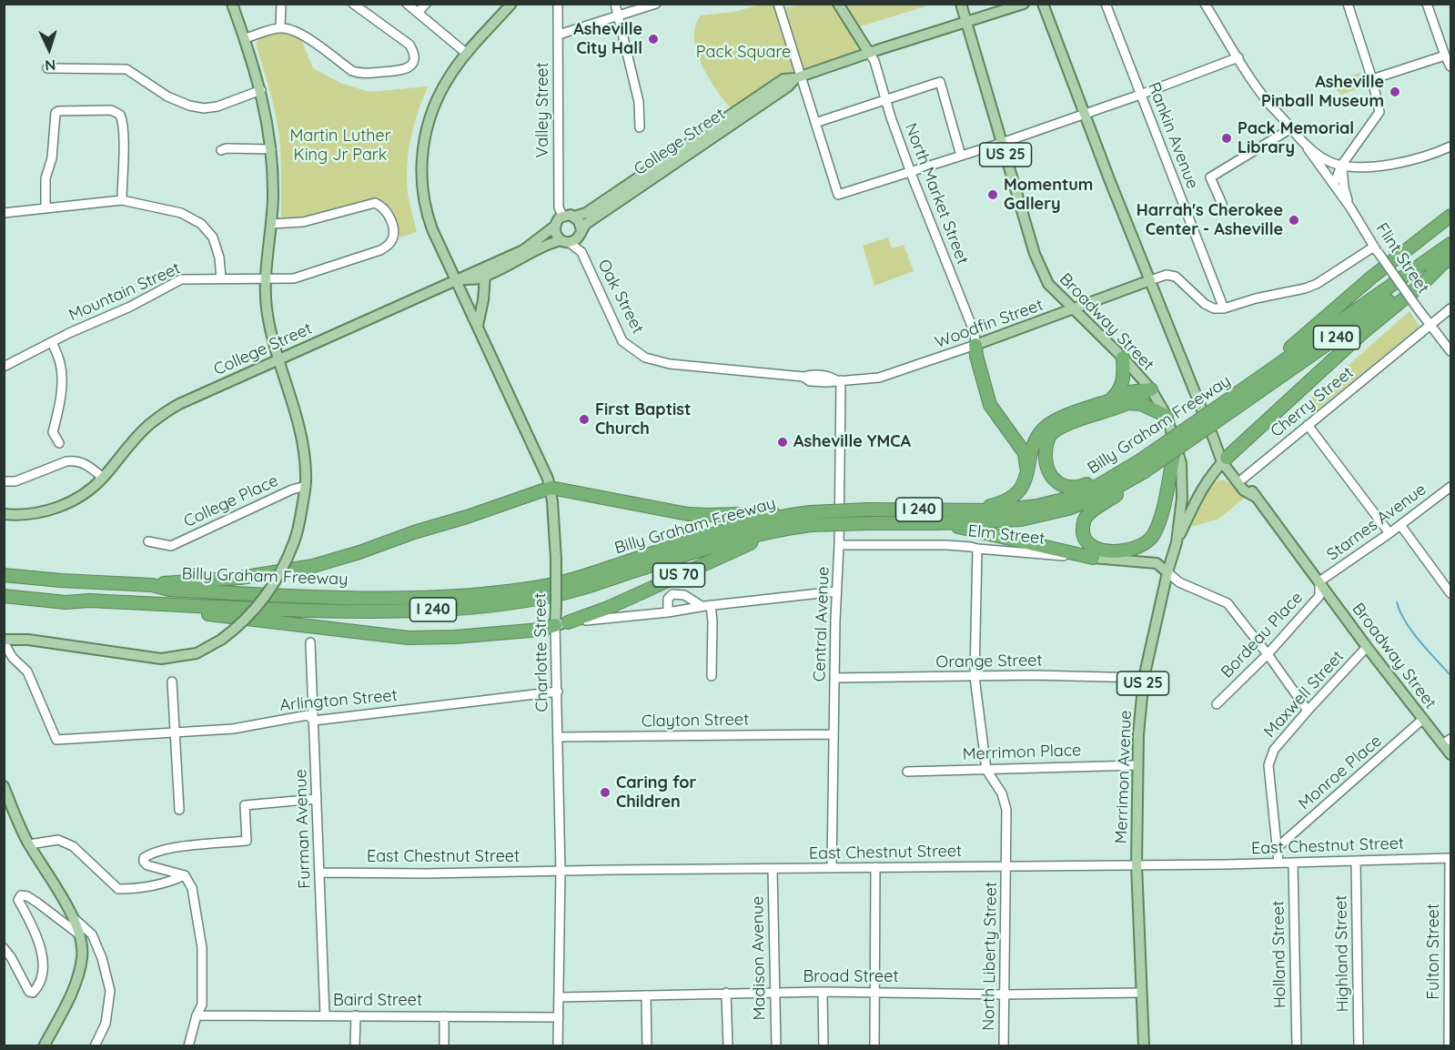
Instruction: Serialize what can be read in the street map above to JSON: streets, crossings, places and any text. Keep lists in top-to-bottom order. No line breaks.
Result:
{"streets":{"highway":["I 240","Billy Graham Freeway","US 70"],"main road":["College Street","US 25","Broadway Street","Woodfin Street","Elm Street","Charlotte Street","Merrimon Avenue"],"street":["Valley Street","Rankin Avenue","North Market Street","Flint Street","Mountain Street","Oak Street","Cherry Street","College Place","Starnes Avenue","Central Avenue","Bordeau Place","Orange Street","Maxwell Street","Arlington Street","Clayton Street","Merrimon Place","Monroe Place","Furman Avenue","East Chestnut Street","Fulton Street","Highland Street","Holland Street","North Liberty Street","Madison Avenue","Broad Street","Baird Street"]},"crossings":[["Valley Street","College Street"],["Valley Street","Oak Street"],["College Street","US 25"],["College Street","North Market Street"],["College Street","Oak Street"],["College Street","Broadway Street"],["College Street","Charlotte Street"],["US 25","Broadway Street"],["North Market Street","Woodfin Street"],["Flint Street","Cherry Street"],["Oak Street","Woodfin Street"],["Broadway Street","Woodfin Street"],["Broadway Street","Cherry Street"],["Broadway Street","Starnes Avenue"],["Broadway Street","Bordeau Place"],["Broadway Street","Maxwell Street"],["Broadway Street","Monroe Place"],["Broadway Street","Merrimon Avenue"],["Woodfin Street","Central Avenue"],["Billy Graham Freeway","US 70"],["Starnes Avenue","Bordeau Place"],["Elm Street","Central Avenue"],["Elm Street","Merrimon Avenue"],["US 70","Charlotte Street"],["Central Avenue","Orange Street"],["Central Avenue","Clayton Street"],["Central Avenue","East Chestnut Street"],["Charlotte Street","Arlington Street"],["Charlotte Street","Clayton Street"],["Charlotte Street","East Chestnut Street"],["Charlotte Street","Broad Street"],["Charlotte Street","Baird Street"],["Orange Street","Merrimon Avenue"],["Maxwell Street","Monroe Place"],["Maxwell Street","East Chestnut Street"],["Arlington Street","Furman Avenue"],["Merrimon Place","Merrimon Avenue"],["Merrimon Place","North Liberty Street"],["Merrimon Avenue","East Chestnut Street"],["Merrimon Avenue","Broad Street"],["Furman Avenue","East Chestnut Street"],["Furman Avenue","Baird Street"],["East Chestnut Street","Fulton Street"],["East Chestnut Street","Highland Street"],["East Chestnut Street","Holland Street"],["East Chestnut Street","North Liberty Street"],["East Chestnut Street","Madison Avenue"],["North Liberty Street","Broad Street"],["Madison Avenue","Broad Street"]],"parks":["Pack Square","Martin Luther King Jr Park"],"places":["Asheville City Hall","Asheville Pinball Museum","Pack Memorial Library","Momentum Gallery","Harrah's Cherokee Center - Asheville","First Baptist Church","Asheville YMCA","Caring for Children"],"north":"bottom"}
